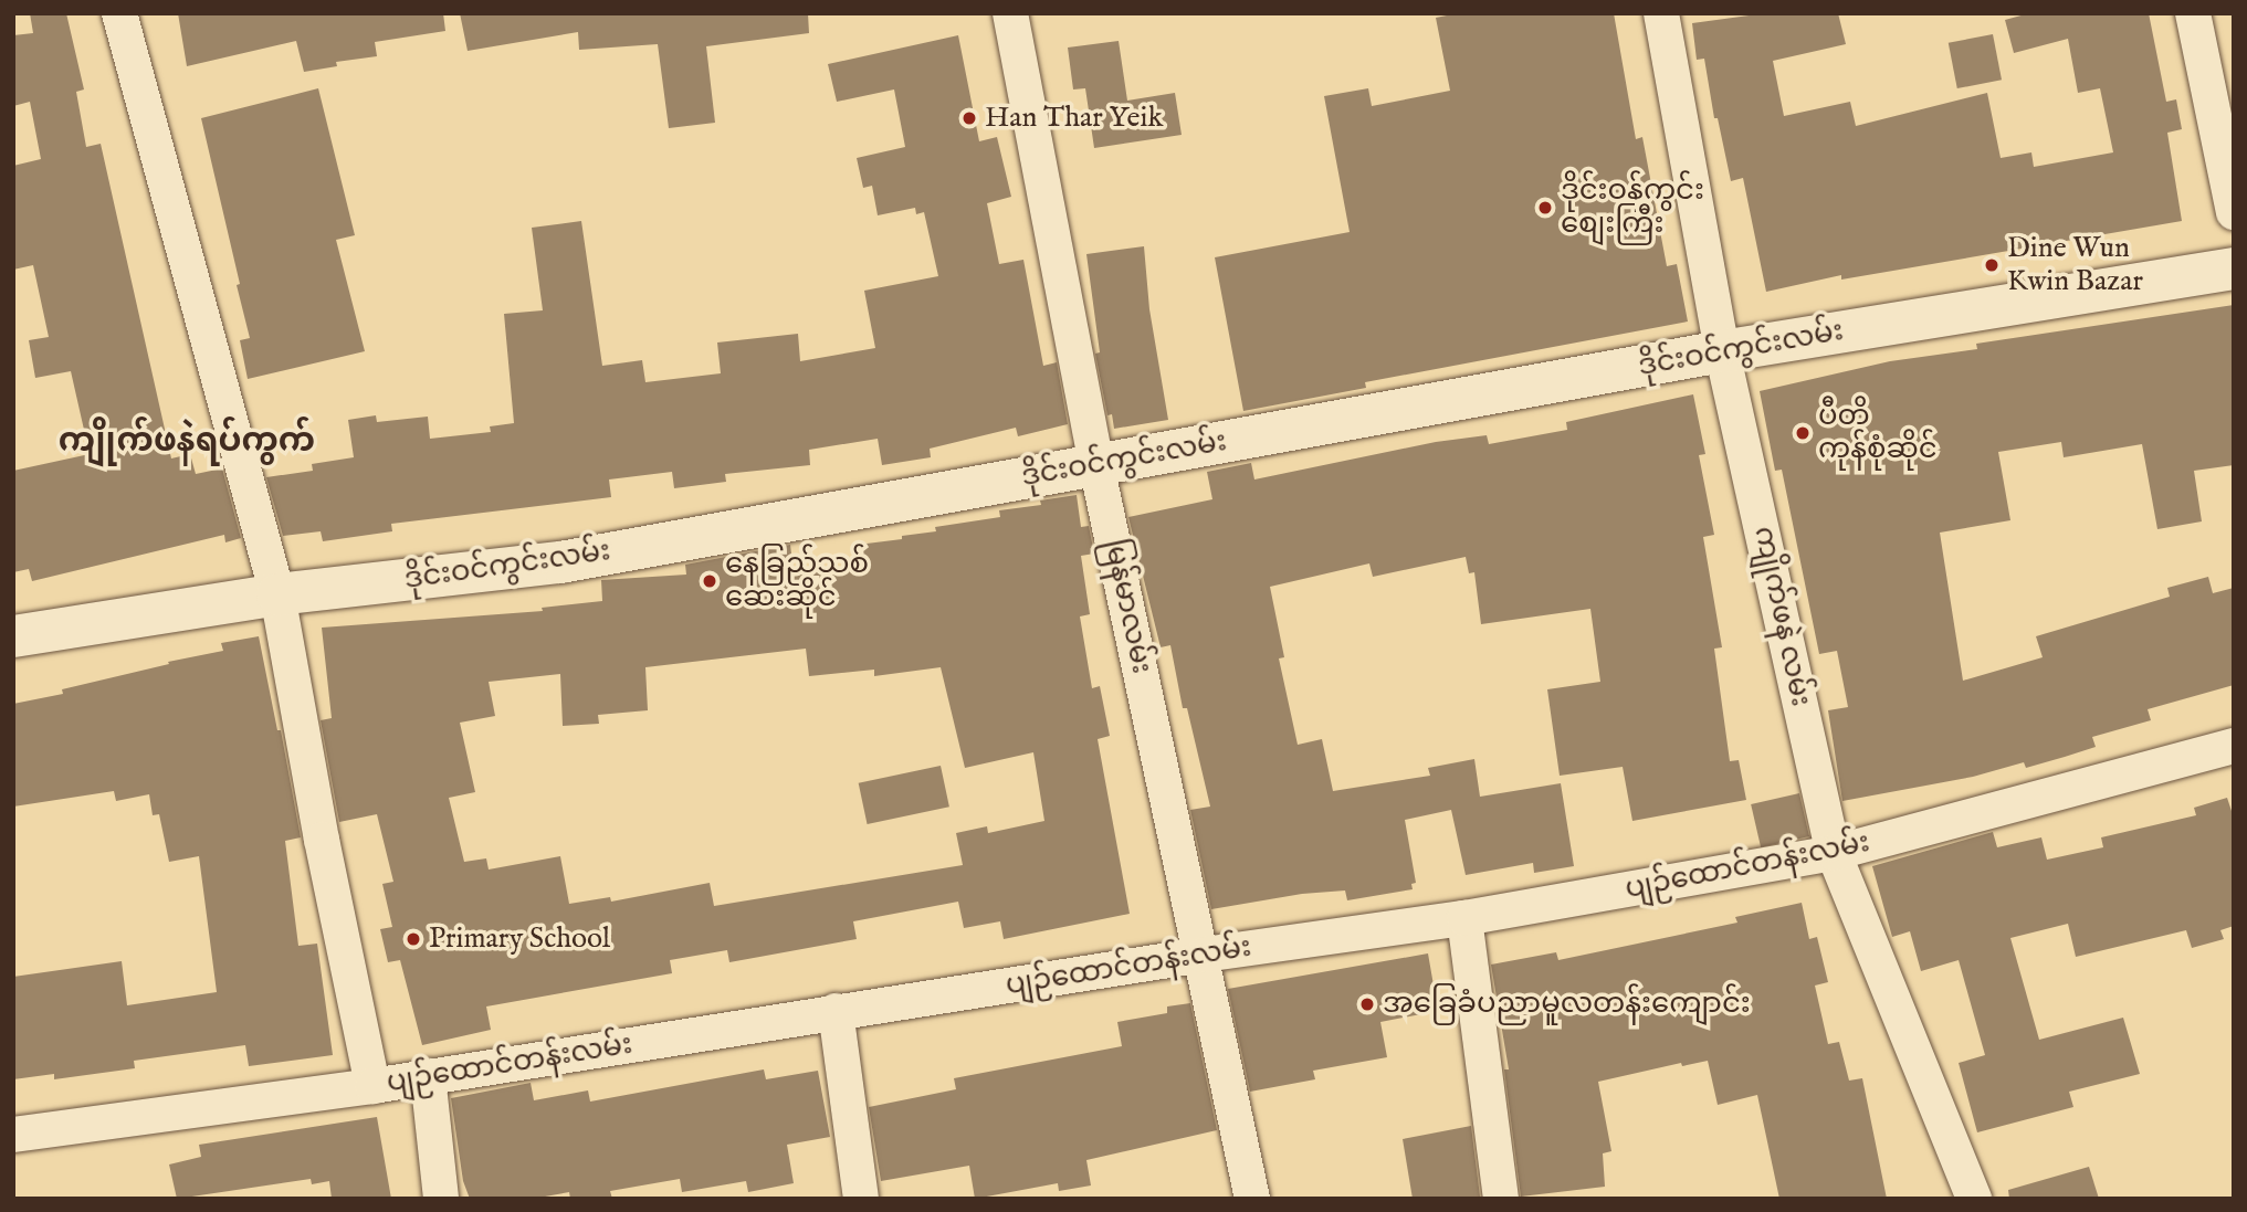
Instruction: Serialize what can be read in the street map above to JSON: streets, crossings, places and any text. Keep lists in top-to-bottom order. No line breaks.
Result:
{"streets":{"street":["ဒိုင်းဝင်ကွင်းလမ်း","မြန်မာလမ်း","ကျိုက်ဖနဲ လမ်း","ပျဉ်ထောင်တန်းလမ်း"]},"crossings":[["ဒိုင်းဝင်ကွင်းလမ်း","မြန်မာလမ်း"],["ဒိုင်းဝင်ကွင်းလမ်း","ကျိုက်ဖနဲ လမ်း"],["မြန်မာလမ်း","ပျဉ်ထောင်တန်းလမ်း"],["ကျိုက်ဖနဲ လမ်း","ပျဉ်ထောင်တန်းလမ်း"]],"districts":["ကျိုက်ဖနဲရပ်ကွက်"],"places":["Han Thar Yeik","ဒိုင်းဝန်ကွင်း စျေးကြီး","Dine Wun Kwin Bazar","ပီတိ ကုန်စုံဆိုင်","နေခြည်သစ် ဆေးဆိုင်","Primary School","အခြေခံပညာမူလတန်းကျောင်း"]}
